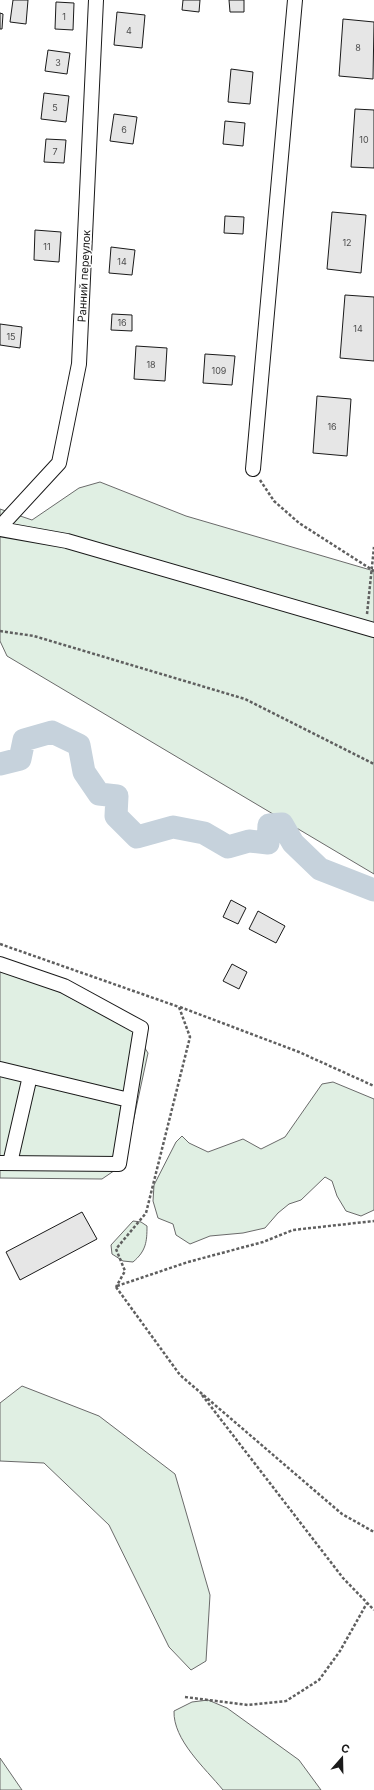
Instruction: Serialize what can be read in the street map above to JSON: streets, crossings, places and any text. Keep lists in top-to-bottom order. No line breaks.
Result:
{"streets":{"street":["Ранний переулок"]},"house_numbers":["1","4","8","3","5","6","10","7","12","11","14","16","14","15","18","109","16"],"north":"top"}
